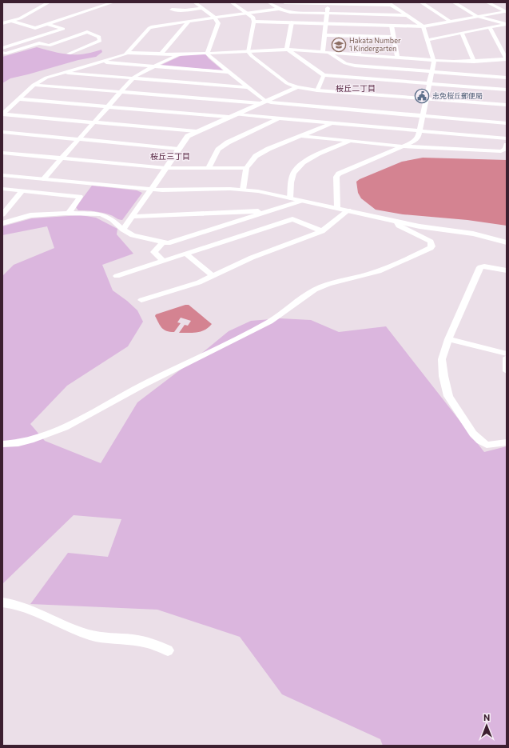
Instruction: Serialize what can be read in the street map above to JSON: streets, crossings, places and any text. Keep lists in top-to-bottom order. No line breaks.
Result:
{"districts":["桜丘二丁目","桜丘三丁目"],"places":{"school or university":["Hakata Number 1 Kindergarten"],"public building":["志免桜丘郵便局"]},"north":"top"}
